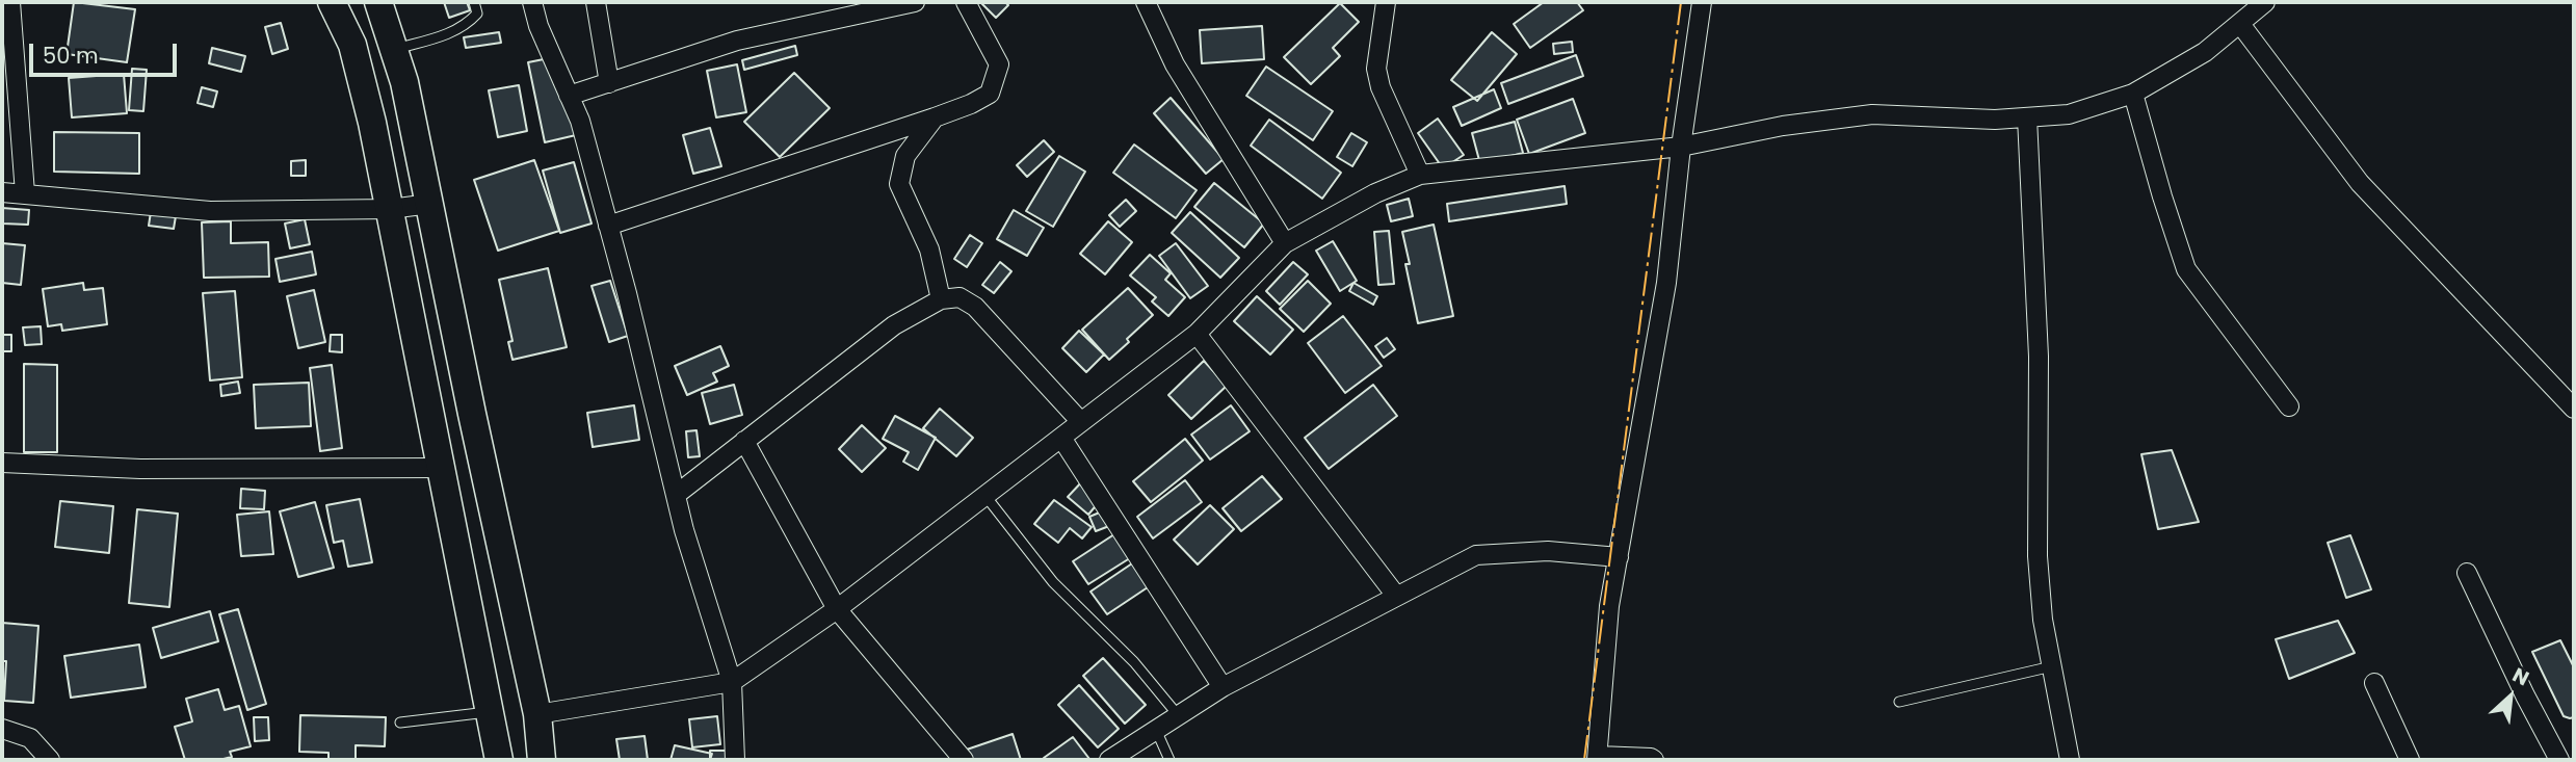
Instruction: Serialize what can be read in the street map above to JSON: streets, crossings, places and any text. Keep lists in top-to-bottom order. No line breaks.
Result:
{"scale_bar":"50 m","north":"top right"}
